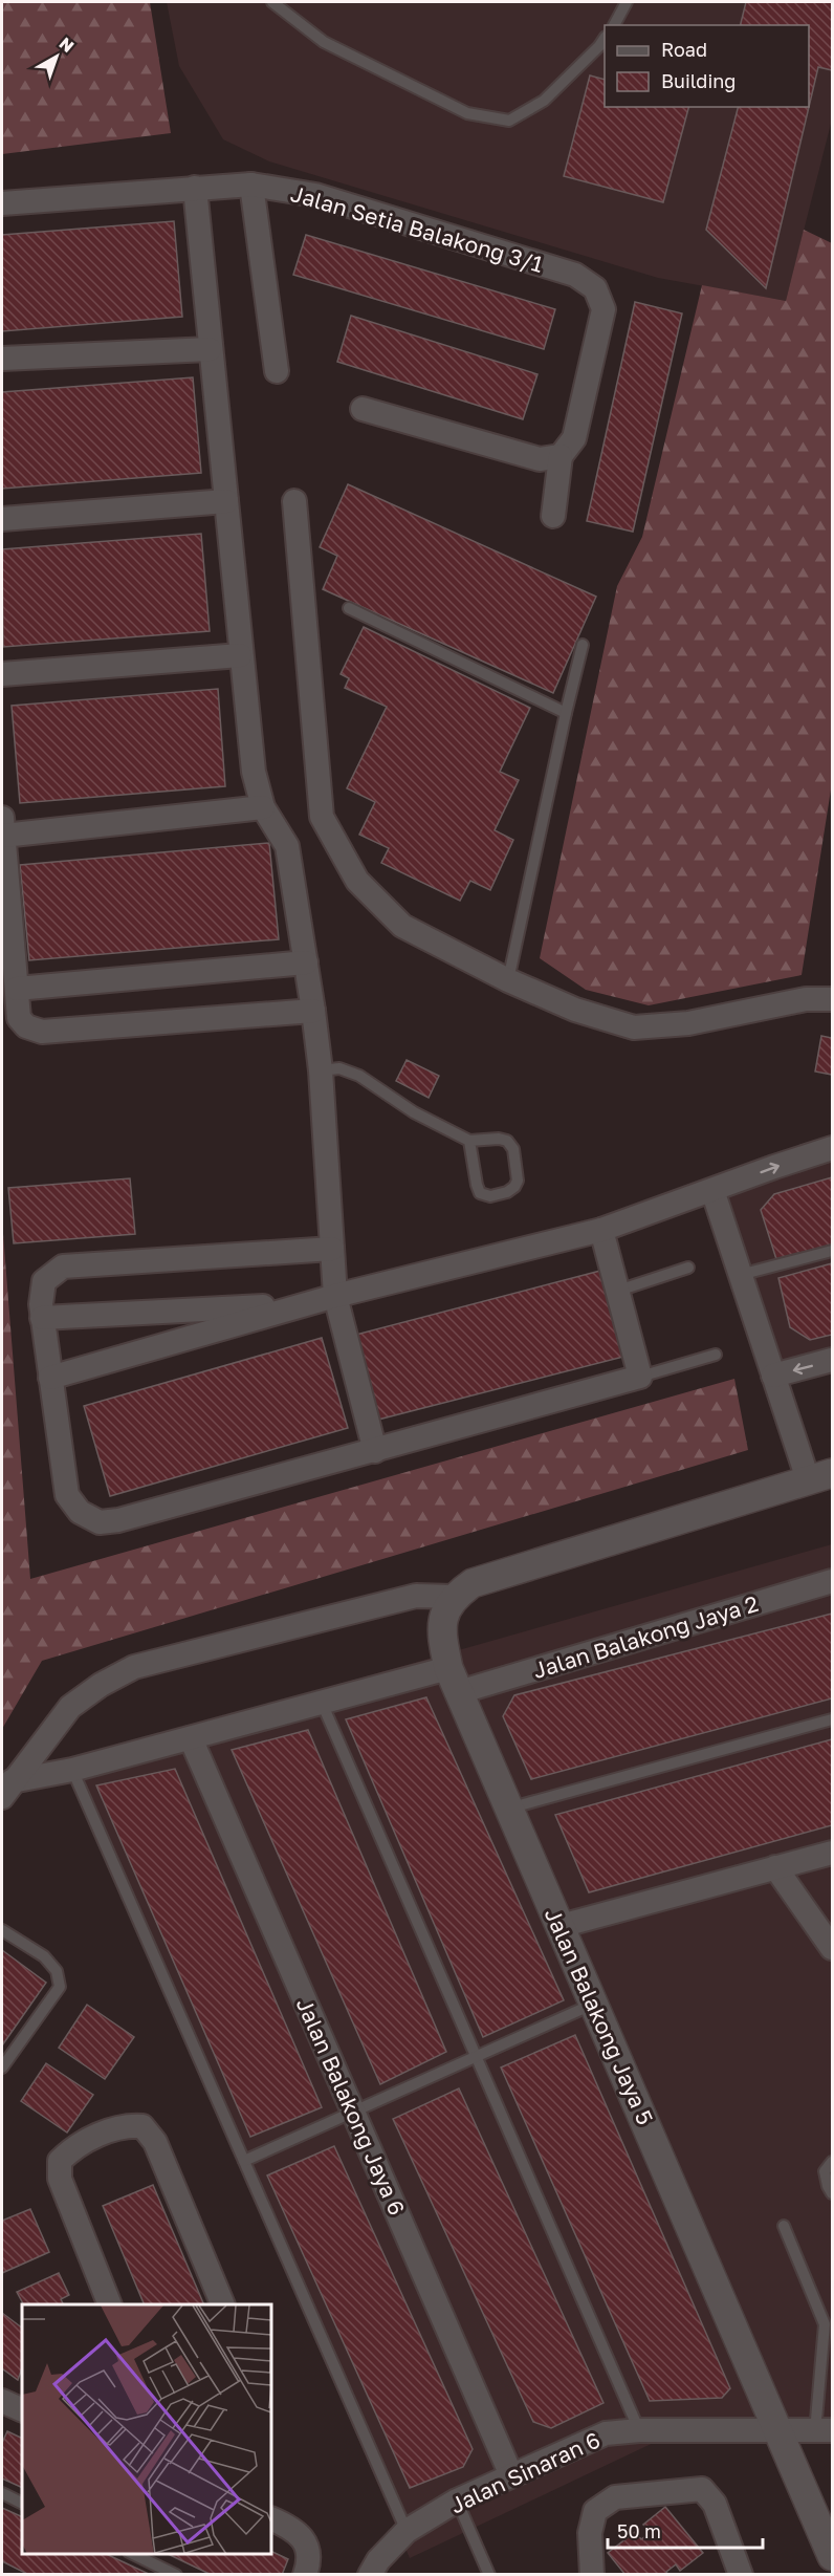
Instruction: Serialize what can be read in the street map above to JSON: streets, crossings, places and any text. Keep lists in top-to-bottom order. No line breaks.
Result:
{"streets":{"street":["Jalan Setia Balakong 3/1","Jalan Balakong Jaya 2","Jalan Balakong Jaya 5","Jalan Balakong Jaya 6","Jalan Sinaran 6"]},"crossings":[["Jalan Balakong Jaya 2","Jalan Balakong Jaya 5"],["Jalan Balakong Jaya 2","Jalan Balakong Jaya 6"],["Jalan Balakong Jaya 5","Jalan Sinaran 6"],["Jalan Balakong Jaya 6","Jalan Sinaran 6"]],"legend":["Road","Building"],"scale_bar":"50 m","north":"top right"}
